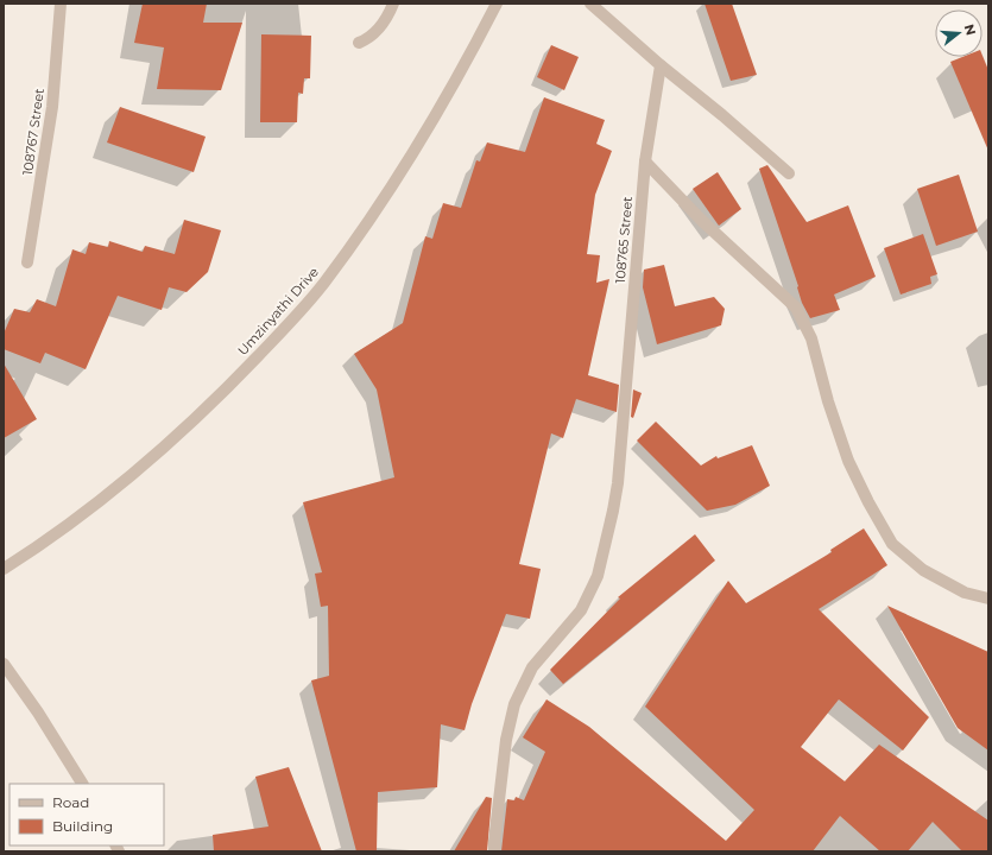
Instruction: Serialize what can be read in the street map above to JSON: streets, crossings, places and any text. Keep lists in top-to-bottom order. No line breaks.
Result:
{"streets":{"street":["108767 Street","108765 Street","Umzinyathi Drive"]},"legend":["Road","Building"],"north":"right"}
